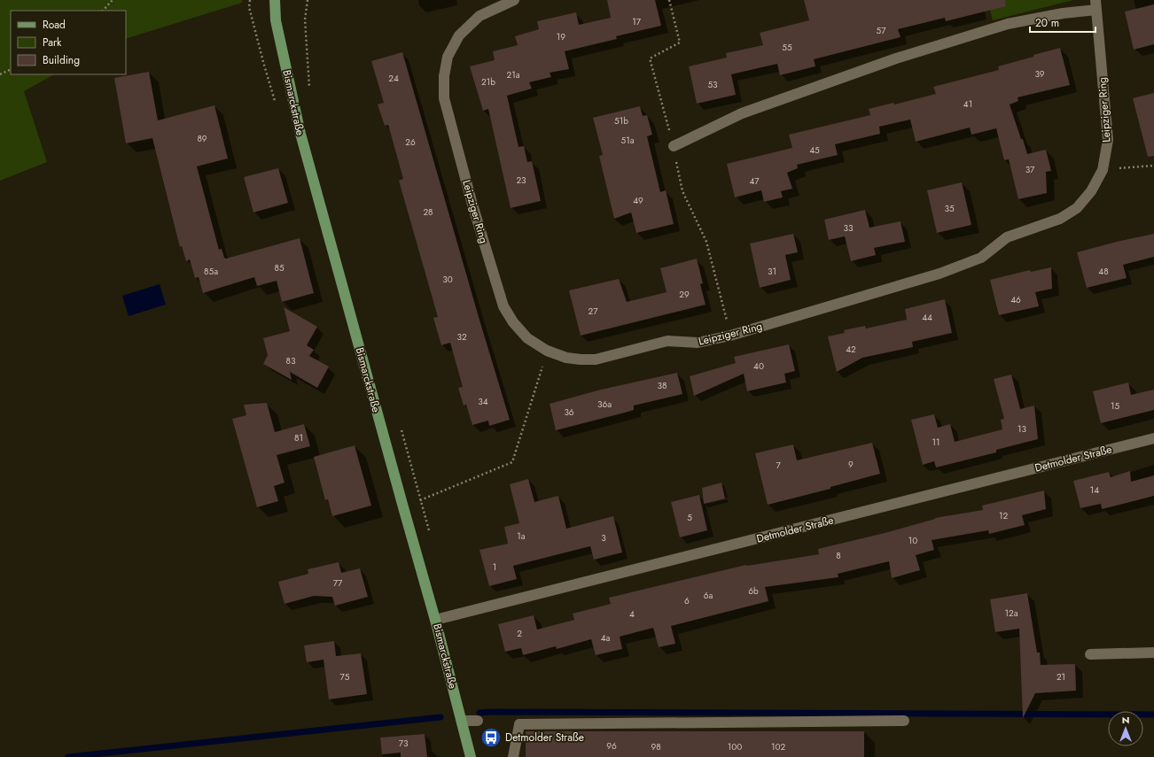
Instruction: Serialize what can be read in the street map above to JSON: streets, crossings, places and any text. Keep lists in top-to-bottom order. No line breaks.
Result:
{"streets":{"main road":["Bismarckstraße"],"street":["Leipziger Ring","Detmolder Straße"]},"crossings":[["Bismarckstraße","Detmolder Straße"]],"places":{"bus stop":["Detmolder Straße"]},"house_numbers":["17","57","19","55","39","21a","24","21b","53","41","51b","89","51a","26","45","37","23","47","49","35","28","33","85","85a","31","48","30","29","46","27","44","32","42","83","40","38","34","36a","15","36","13","81","11","9","7","14","12","5","1a","3","10","8","1","77","6b","6a","6","12a","4","2","4a","75","21","73","96","98","100","102"],"legend":["Road","Park","Building"],"scale_bar":"20 m","north":"top"}
